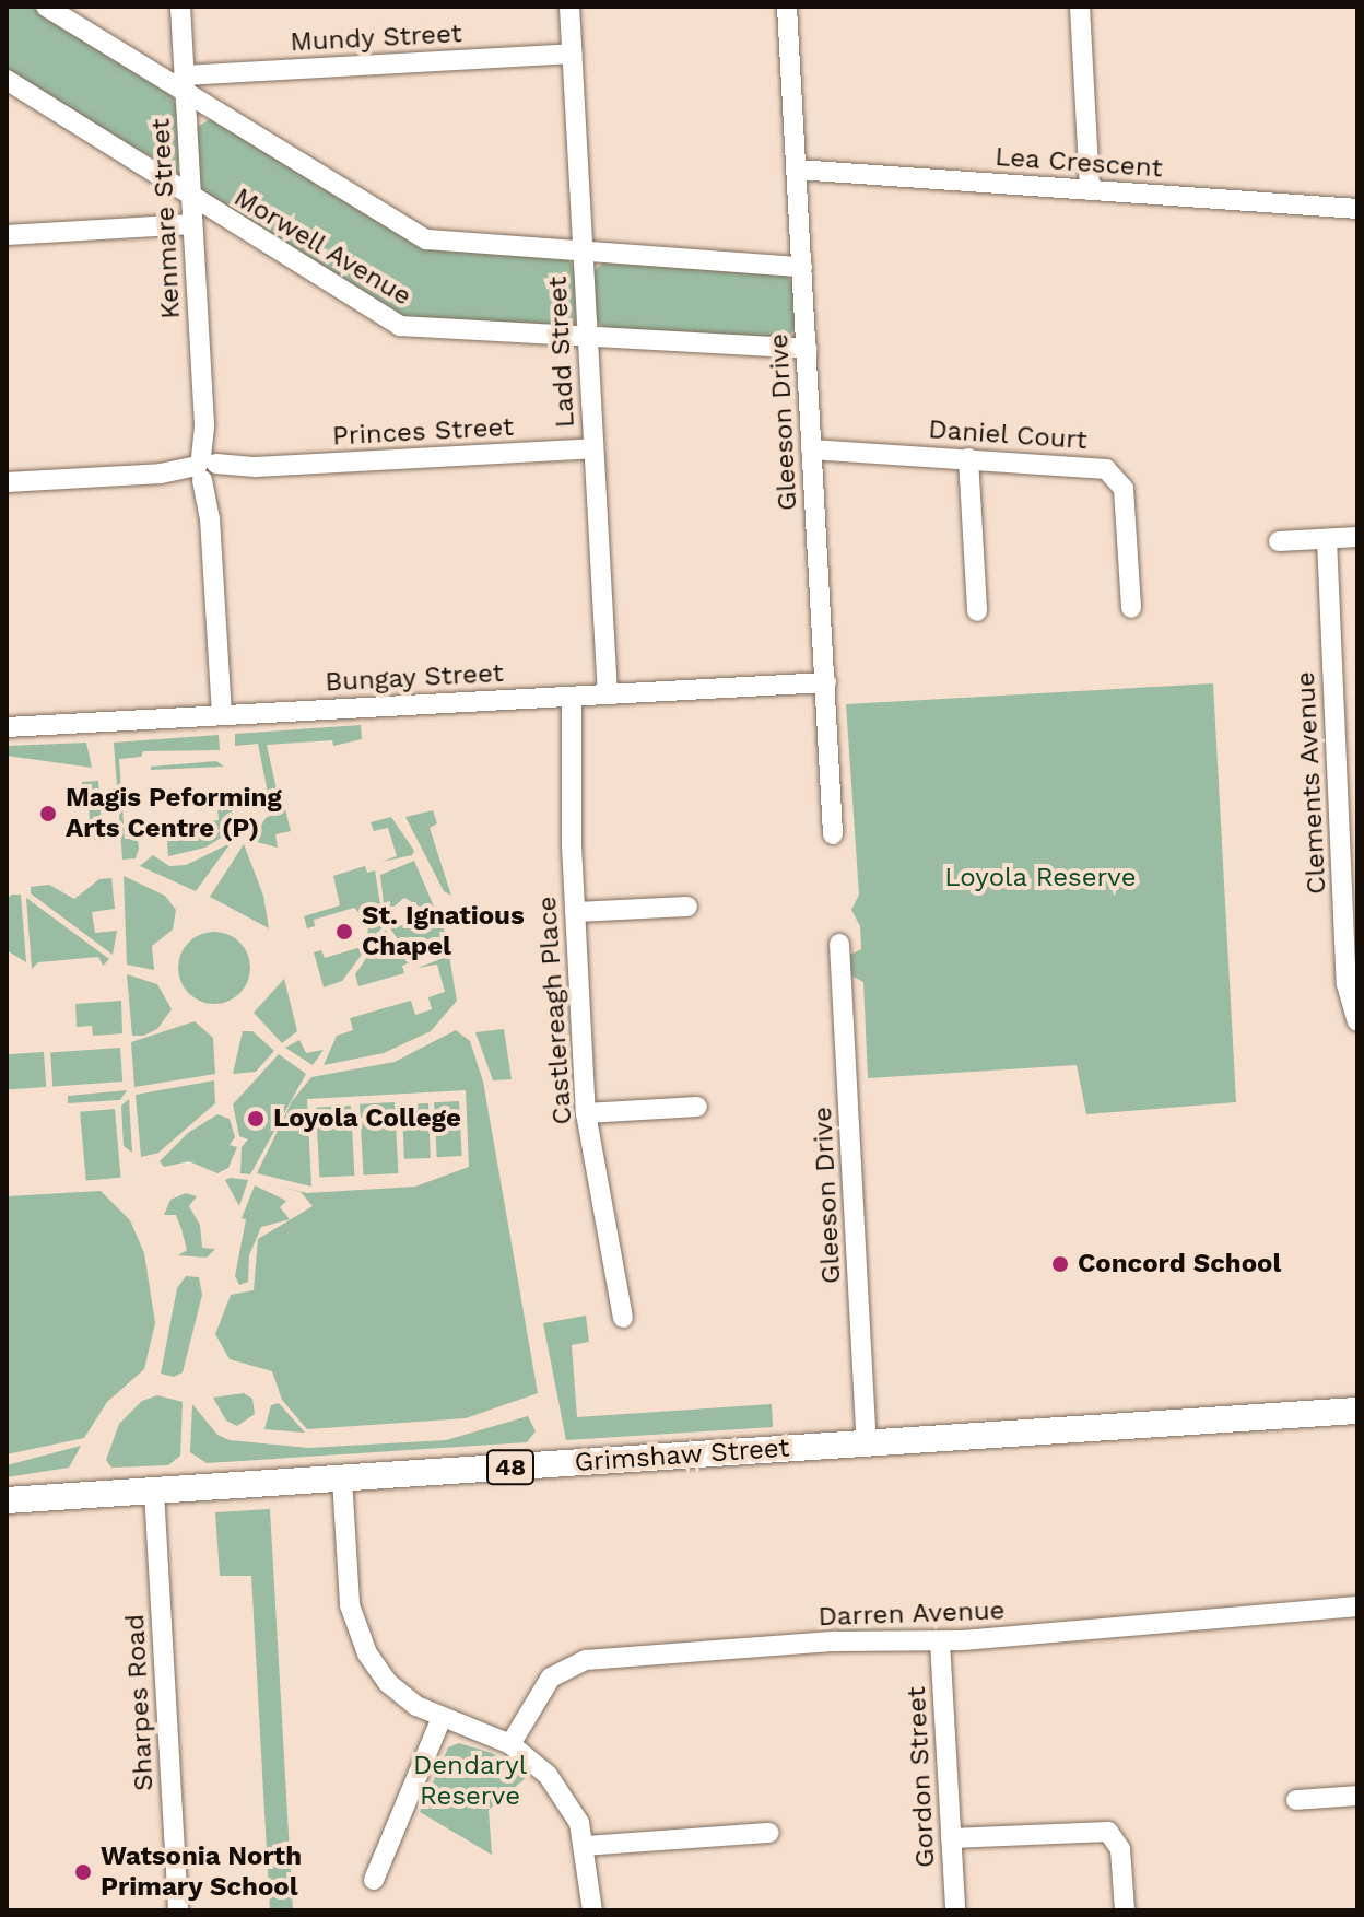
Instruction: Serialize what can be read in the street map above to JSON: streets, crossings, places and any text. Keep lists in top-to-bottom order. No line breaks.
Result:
{"streets":{"main road":["Grimshaw Street","48"],"street":["Mundy Street","Lea Crescent","Kenmare Street","Morwell Avenue","Ladd Street","Gleeson Drive","Princes Street","Daniel Court","Bungay Street","Clements Avenue","Castlereagh Place","Darren Avenue","Sharpes Road","Gordon Street"]},"crossings":[["Mundy Street","Kenmare Street"],["Mundy Street","Ladd Street"],["Lea Crescent","Gleeson Drive"],["Kenmare Street","Morwell Avenue"],["Kenmare Street","Princes Street"],["Kenmare Street","Bungay Street"],["Morwell Avenue","Ladd Street"],["Morwell Avenue","Gleeson Drive"],["Ladd Street","Princes Street"],["Ladd Street","Bungay Street"],["Gleeson Drive","Daniel Court"],["Gleeson Drive","Bungay Street"],["Gleeson Drive","Grimshaw Street"],["Bungay Street","Castlereagh Place"],["Grimshaw Street","Sharpes Road"],["Darren Avenue","Gordon Street"]],"parks":["Loyola Reserve","Dendaryl Reserve"],"places":["Magis Peforming Arts Centre (P)","St. Ignatious Chapel","Loyola College","Concord School","Watsonia North Primary School"]}
